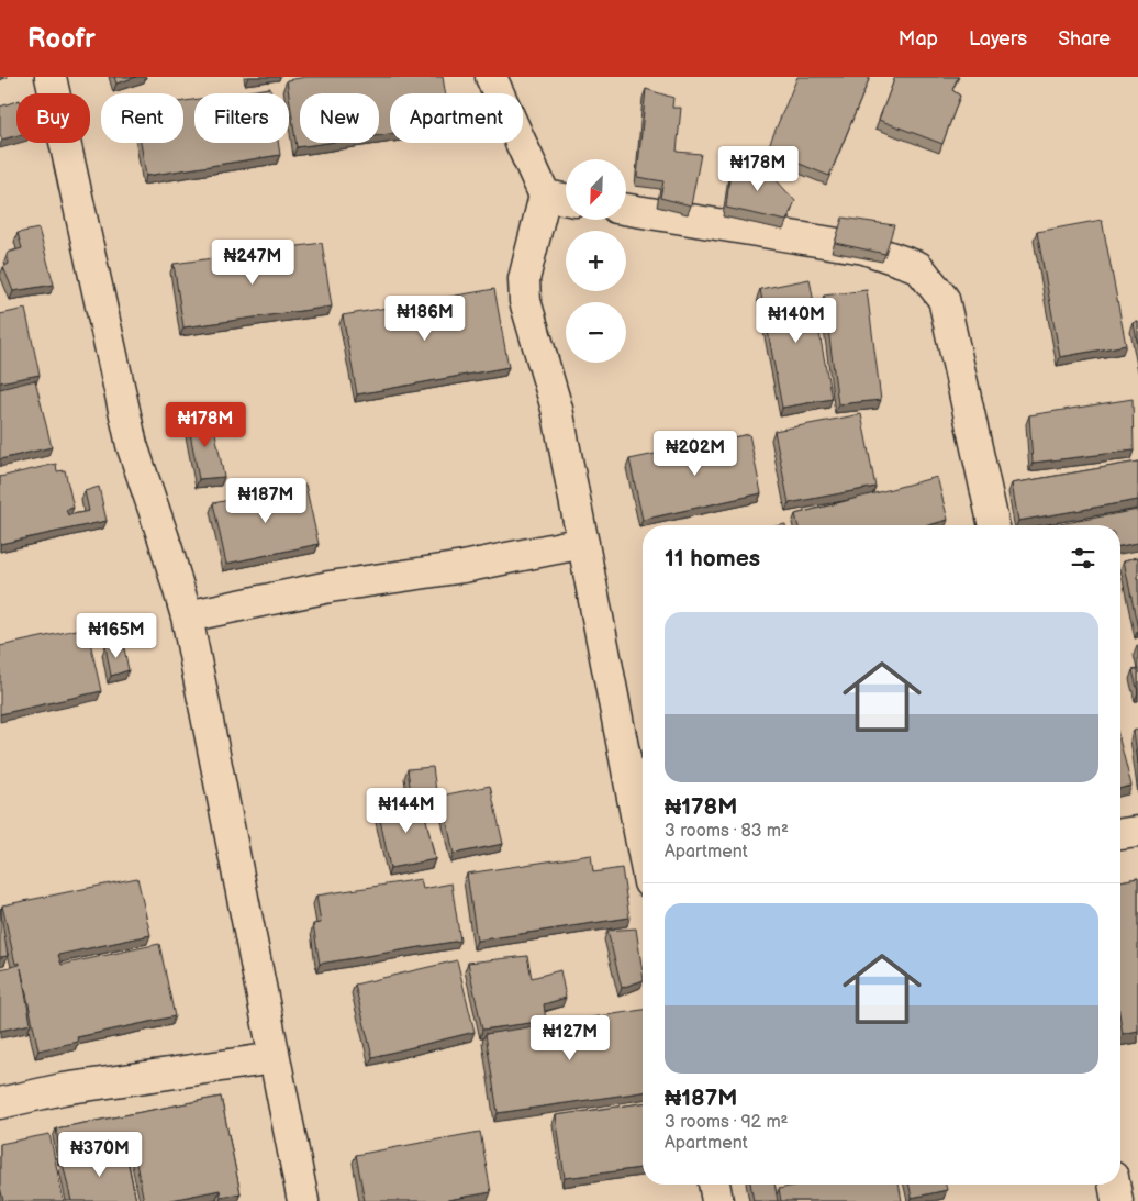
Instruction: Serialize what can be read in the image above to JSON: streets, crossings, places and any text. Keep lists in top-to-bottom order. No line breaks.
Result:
{"north":"bottom left","page":{"header":"Roofr","nav":["Map","Layers","Share"],"chip":["Buy","Rent","Filters","New","Apartment"],"price":["₦178M","₦247M","₦186M","₦140M","₦178M","₦202M","₦187M","₦165M","₦144M","₦127M","₦370M"],"map_buttons":["+","−"],"heading":"11 homes","list":[{"name":"₦178M","note":"3 rooms · 83 m² · Apartment"},{"name":"₦187M","note":"3 rooms · 92 m² · Apartment"}]}}
